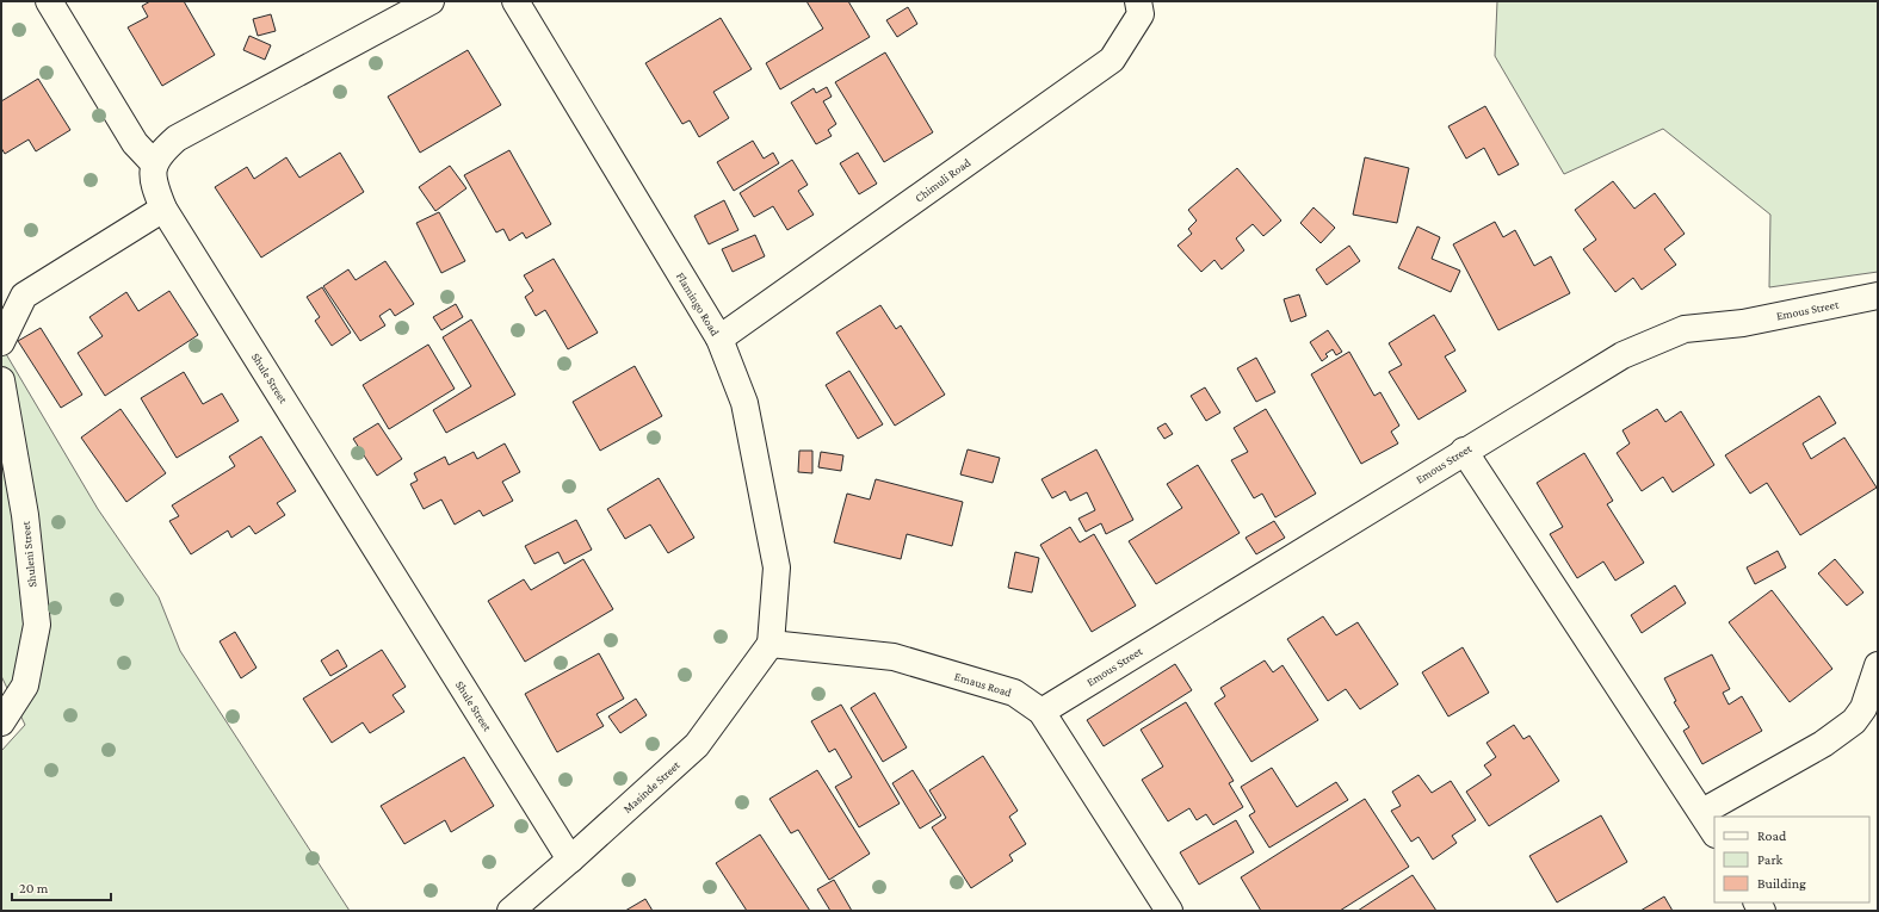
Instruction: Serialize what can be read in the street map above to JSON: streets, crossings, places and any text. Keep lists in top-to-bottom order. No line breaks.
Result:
{"streets":{"street":["Chimuli Road","Flamingo Road","Emous Street","Shule Street","Shuleni Street","Emaus Road","Masinde Street"]},"crossings":[["Chimuli Road","Flamingo Road"],["Flamingo Road","Emaus Road"],["Flamingo Road","Masinde Street"],["Emous Street","Emaus Road"],["Shule Street","Masinde Street"],["Emaus Road","Masinde Street"]],"legend":["Road","Park","Building"],"scale_bar":"20 m"}
